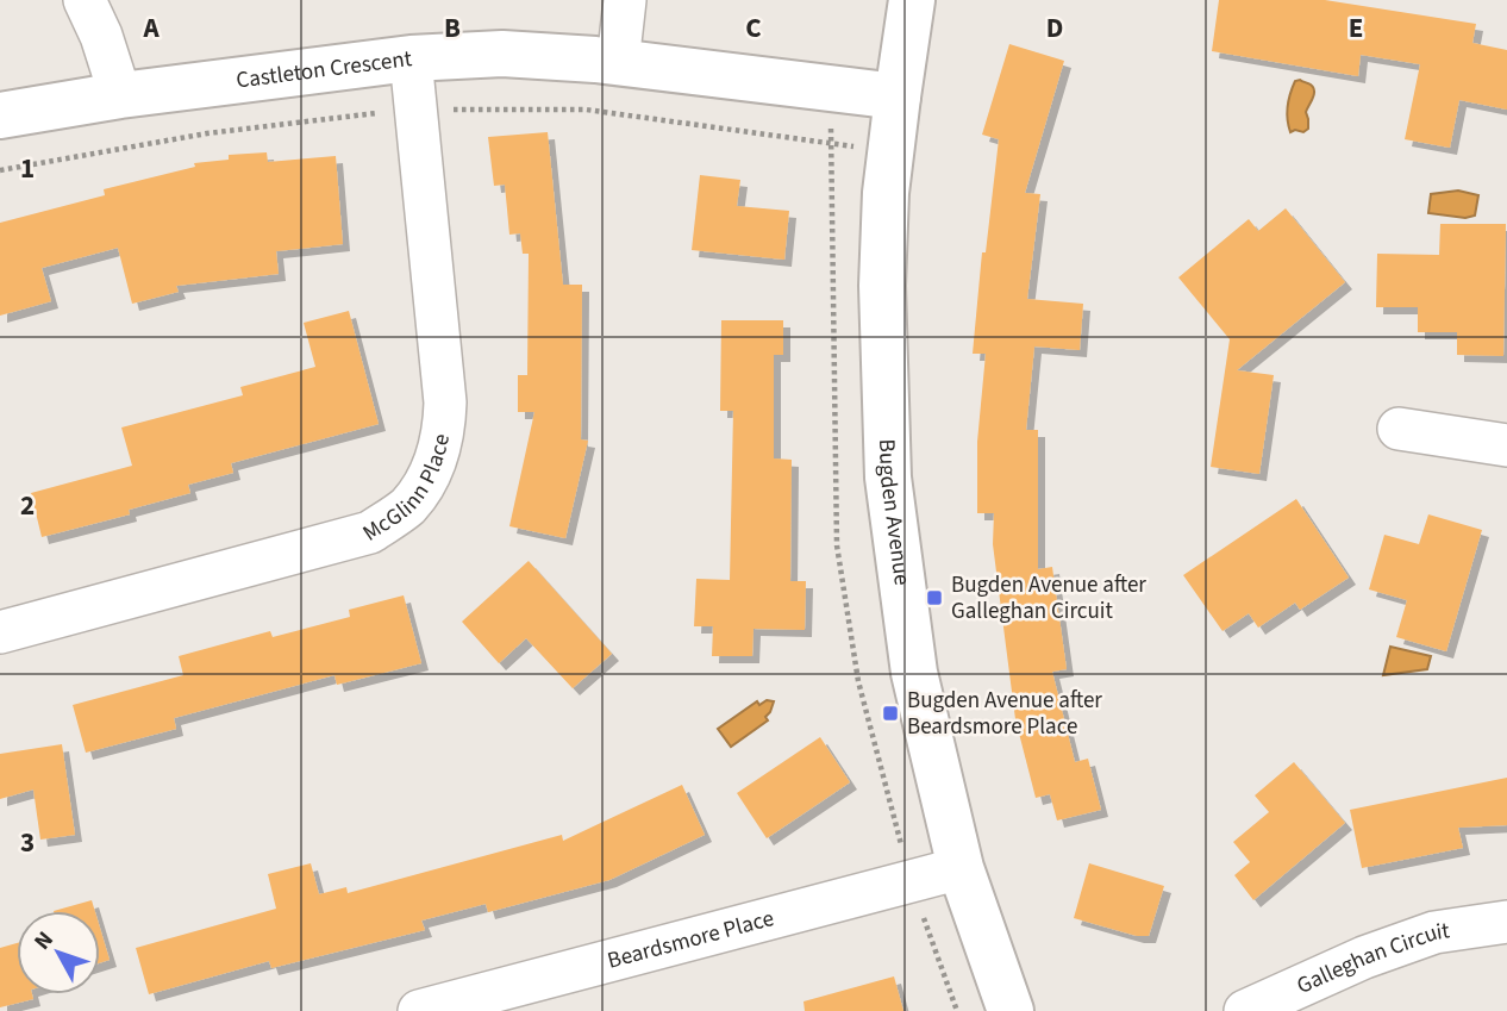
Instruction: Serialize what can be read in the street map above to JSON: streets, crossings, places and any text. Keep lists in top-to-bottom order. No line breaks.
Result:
{"streets":{"street":["Castleton Crescent","McGlinn Place","Bugden Avenue","Beardsmore Place","Galleghan Circuit"]},"crossings":[["Castleton Crescent","McGlinn Place"],["Castleton Crescent","Bugden Avenue"],["Bugden Avenue","Beardsmore Place"]],"places":{"transit":["Bugden Avenue after Galleghan Circuit","Bugden Avenue after Beardsmore Place"]},"north":"top left","grid":{"columns":["A","B","C","D","E"],"rows":["1","2","3"]}}
